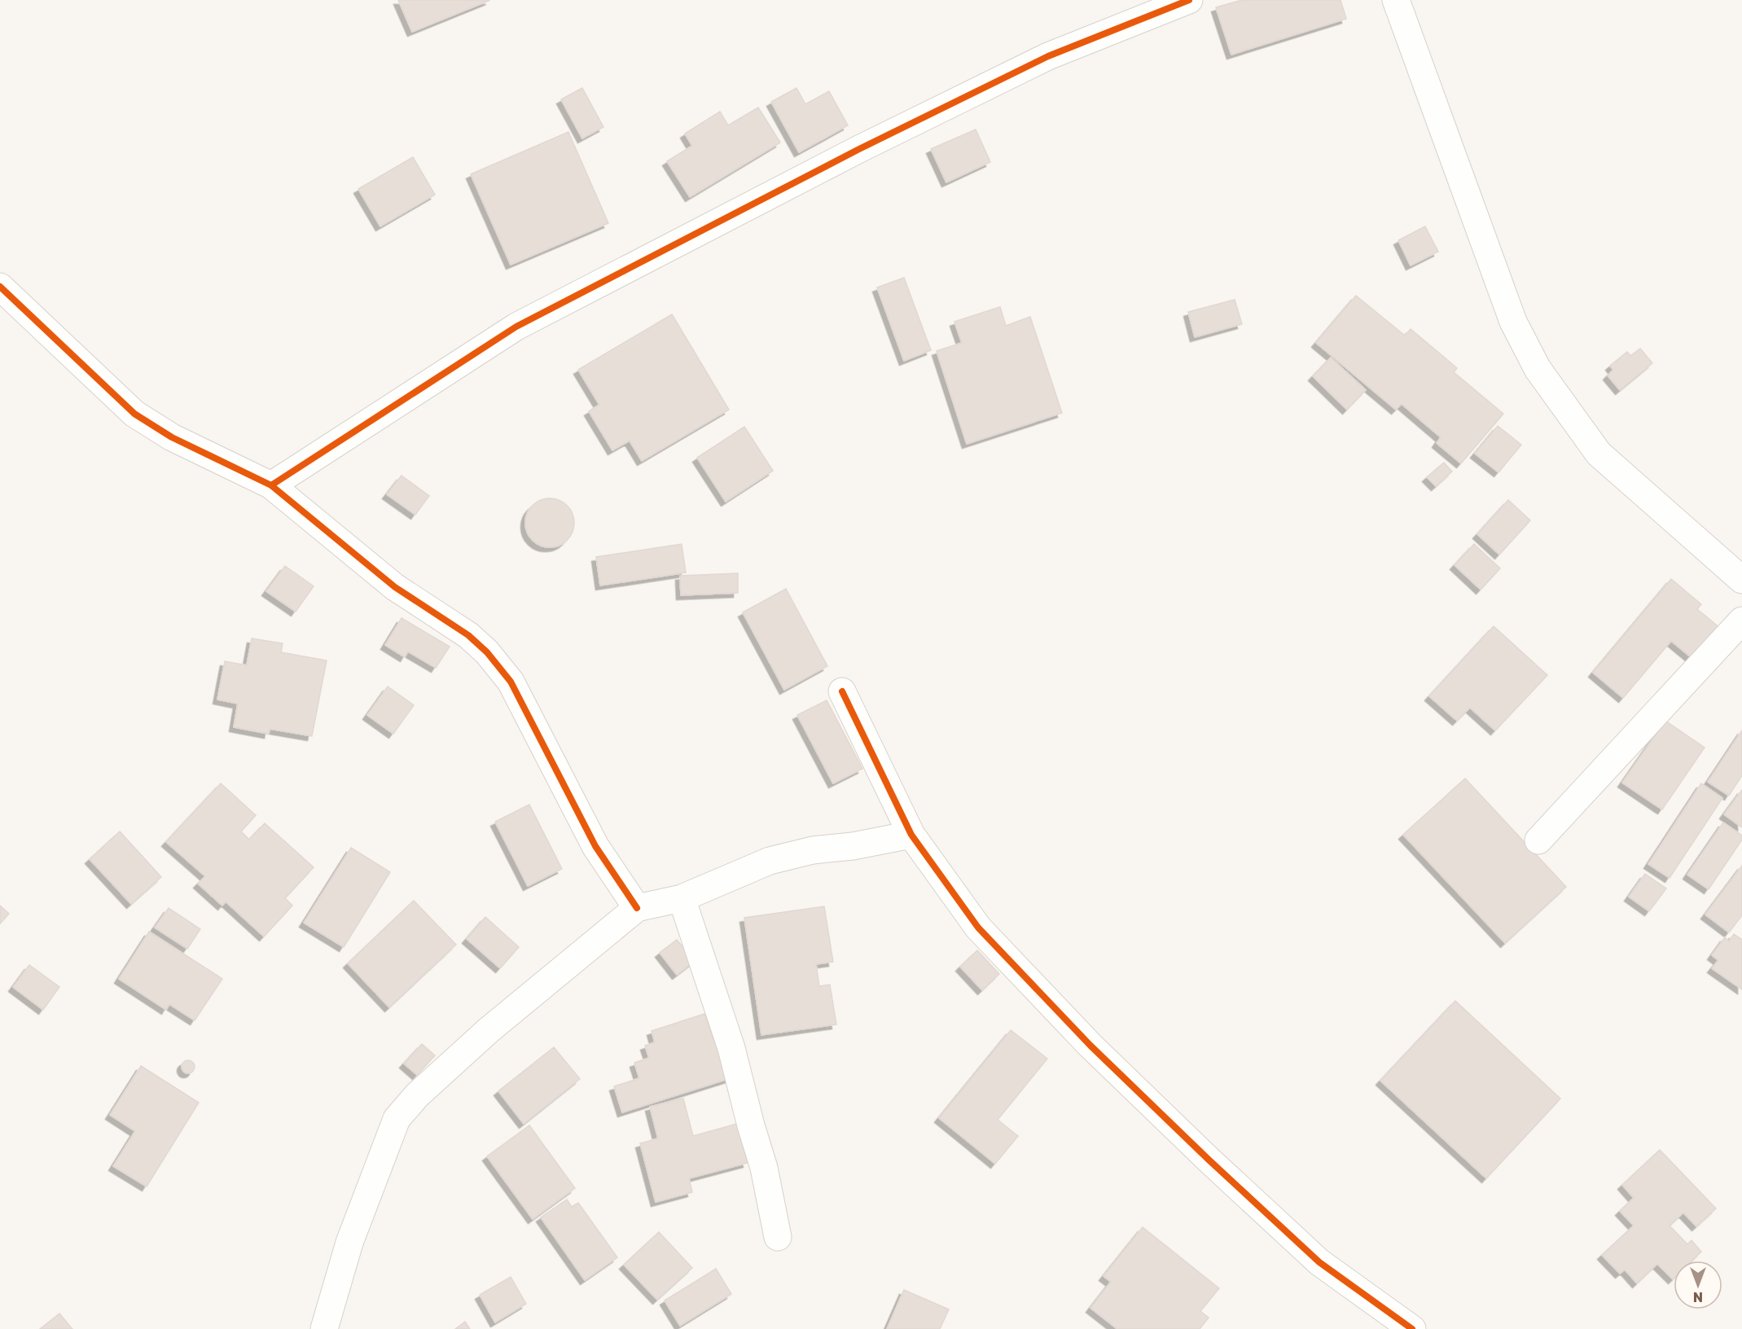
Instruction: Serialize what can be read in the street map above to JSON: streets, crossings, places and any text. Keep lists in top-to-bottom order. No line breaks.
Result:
{"north":"bottom"}
